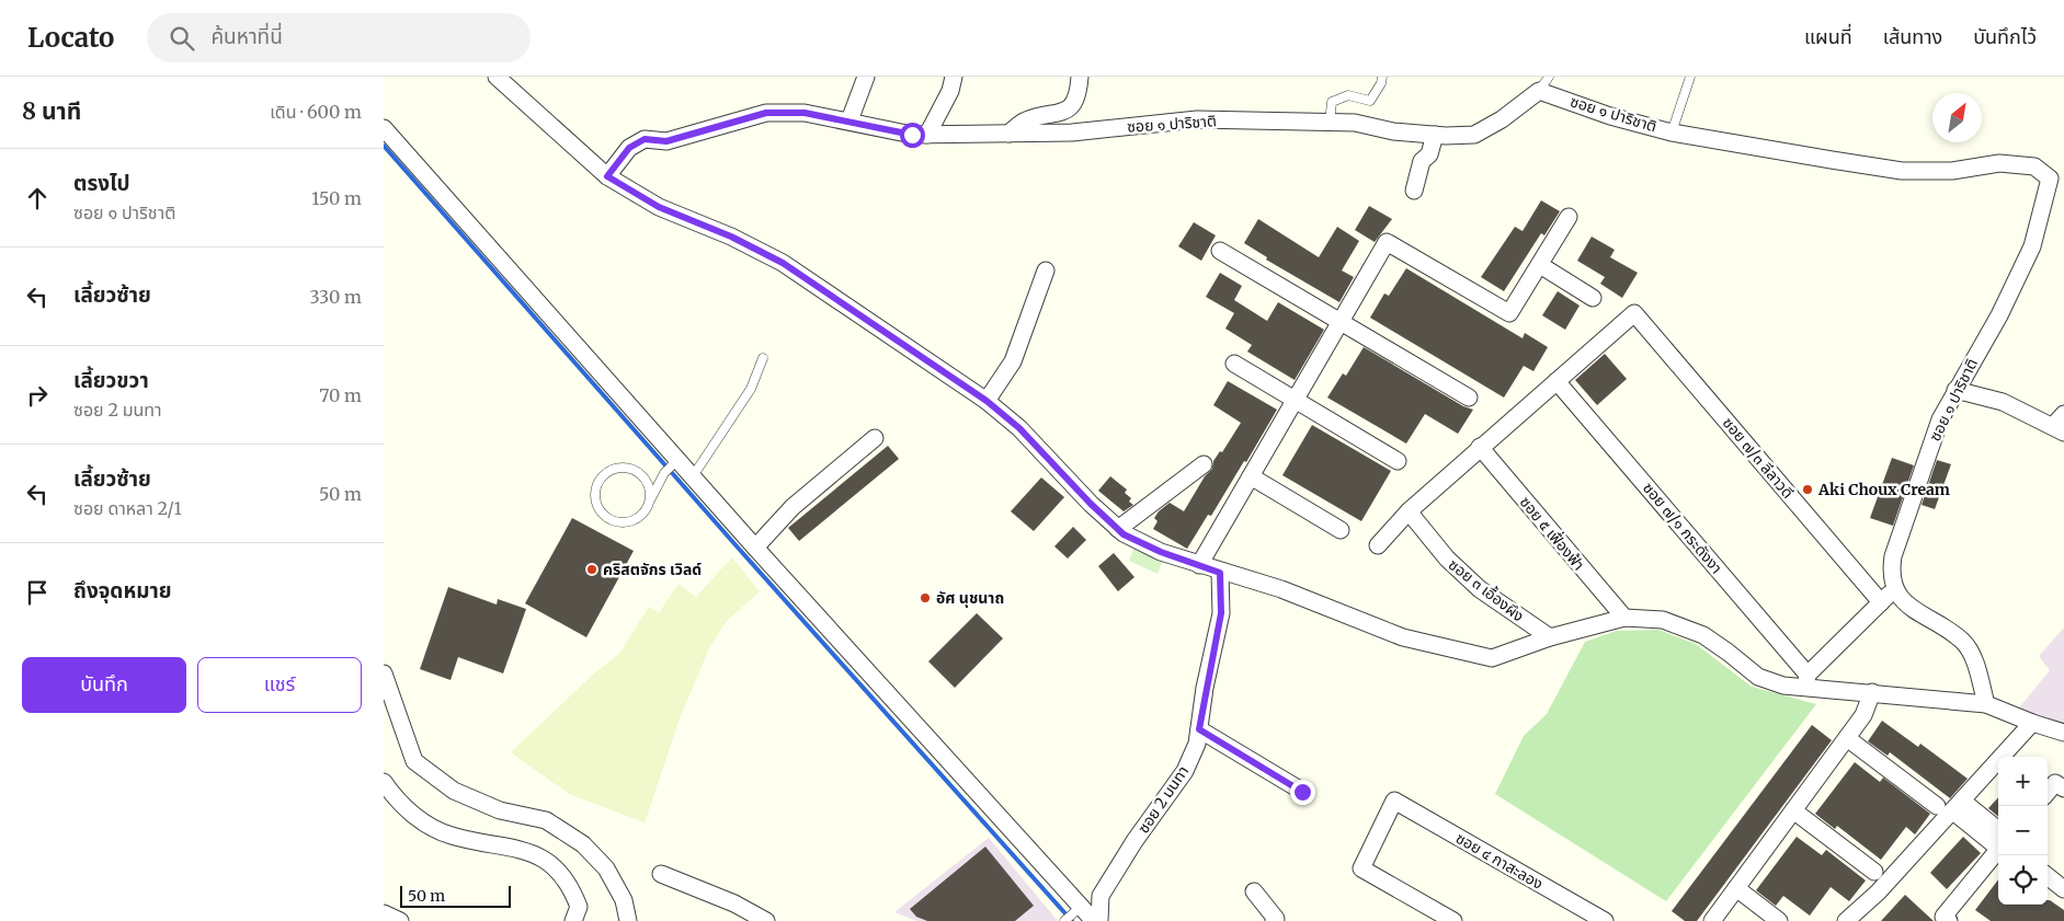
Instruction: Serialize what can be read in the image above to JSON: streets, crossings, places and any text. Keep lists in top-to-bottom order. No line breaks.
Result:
{"streets":{"street":["ซอย ๑ ปาริชาติ","ซอย ๗/๓ ลีลาวดี","ซอย ๗/๑ กระดังงา","ซอย ๕ เฟื่องฟ้า","ซอย ๓ เอื้องผึง","ซอย 2 มนทา","ซอย ๔ กาสะลอง"]},"crossings":[["ซอย ๗/๓ ลีลาวดี","ซอย ๗/๑ กระดังงา"]],"places":["Aki Choux Cream","คริสตจักร เวิลด์","อัศ นุชนาถ"],"scale_bar":"50 m","north":"top right","page":{"header":"Locato","search":"ค้นหาที่นี่","nav":["แผนที่","เส้นทาง","บันทึกไว้"],"heading":["8 นาที","เดิน · 600 m"],"list":[["ตรงไป","ซอย ๑ ปาริชาติ","150 m"],["เลี้ยวซ้าย","330 m"],["เลี้ยวขวา","ซอย 2 มนทา","70 m"],["เลี้ยวซ้าย","ซอย ดาหลา 2/1","50 m"],"ถึงจุดหมาย"],"buttons":["บันทึก","แชร์"],"map_buttons":["+","−"],"scale":"50 m"}}
